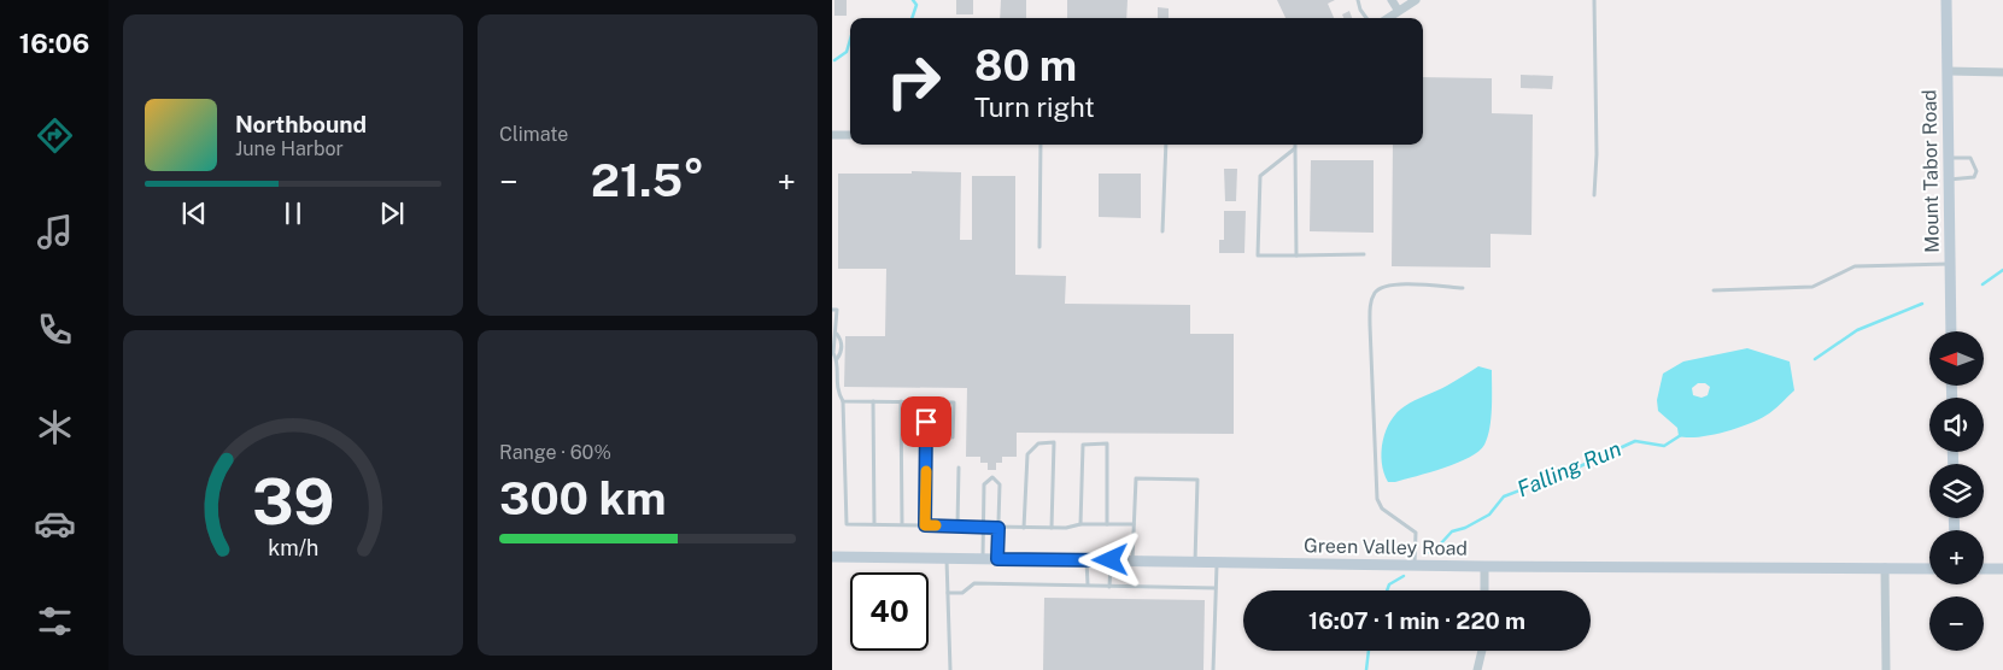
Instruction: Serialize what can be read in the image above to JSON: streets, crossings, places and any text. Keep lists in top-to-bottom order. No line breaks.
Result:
{"streets":{"street":["Mount Tabor Road","Green Valley Road"]},"water":["Falling Run"],"north":"left","page":{"tabs":"16:06","tile":["Climate",["Range · 60%","300 km"]],"turn":["80 m","Turn right"],"song":["Northbound","June Harbor"],"heat":["−","21.5°","+"],"map_buttons":["+","−"],"limit":"40","trip":"16:07 · 1 min · 220 m","gauge":["39","km/h"]}}
